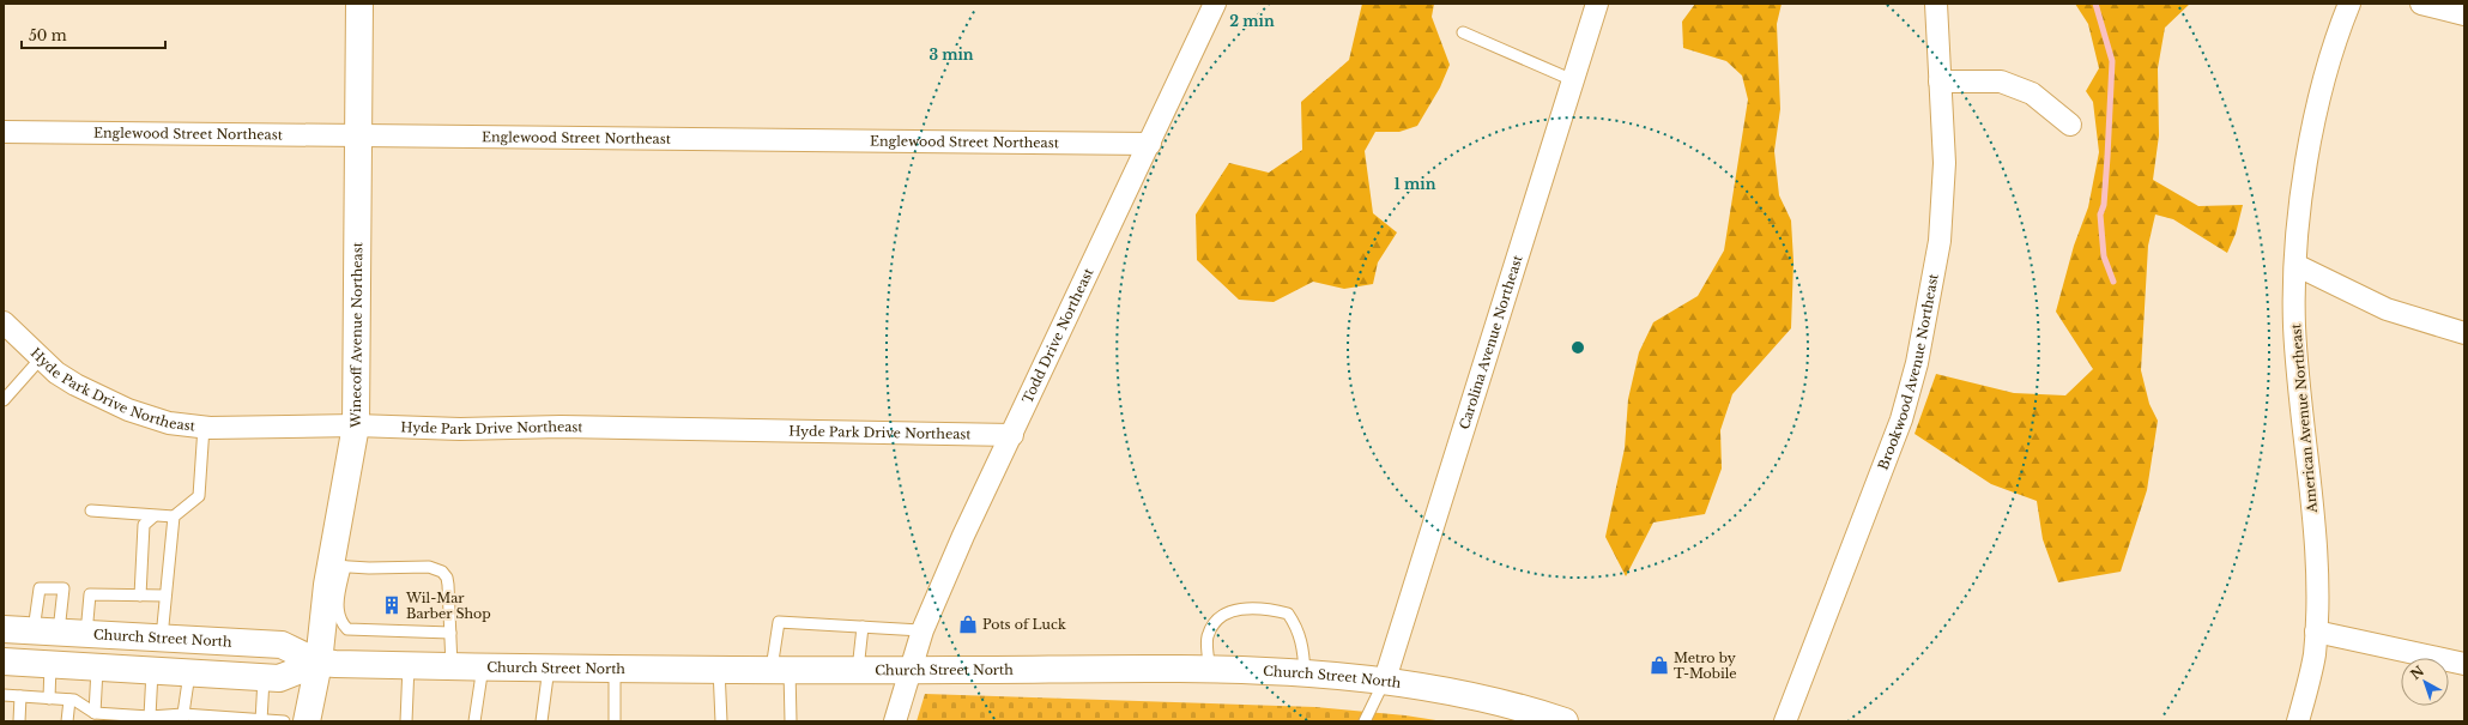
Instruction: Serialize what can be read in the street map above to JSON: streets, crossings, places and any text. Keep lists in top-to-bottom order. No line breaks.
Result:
{"streets":{"main road":["Winecoff Avenue Northeast","Church Street North"],"street":["Englewood Street Northeast","Todd Drive Northeast","Carolina Avenue Northeast","Brookwood Avenue Northeast","Hyde Park Drive Northeast","American Avenue Northeast"]},"crossings":[["Englewood Street Northeast","Winecoff Avenue Northeast"],["Englewood Street Northeast","Todd Drive Northeast"],["Winecoff Avenue Northeast","Hyde Park Drive Northeast"],["Winecoff Avenue Northeast","Church Street North"],["Todd Drive Northeast","Hyde Park Drive Northeast"],["Todd Drive Northeast","Church Street North"],["Carolina Avenue Northeast","Church Street North"]],"places":{"building":["Wil-Mar Barber Shop"],"shop":["Pots of Luck","Metro by T-Mobile"]},"scale_bar":"50 m","north":"top left","rings":["2 min","3 min","1 min"]}
